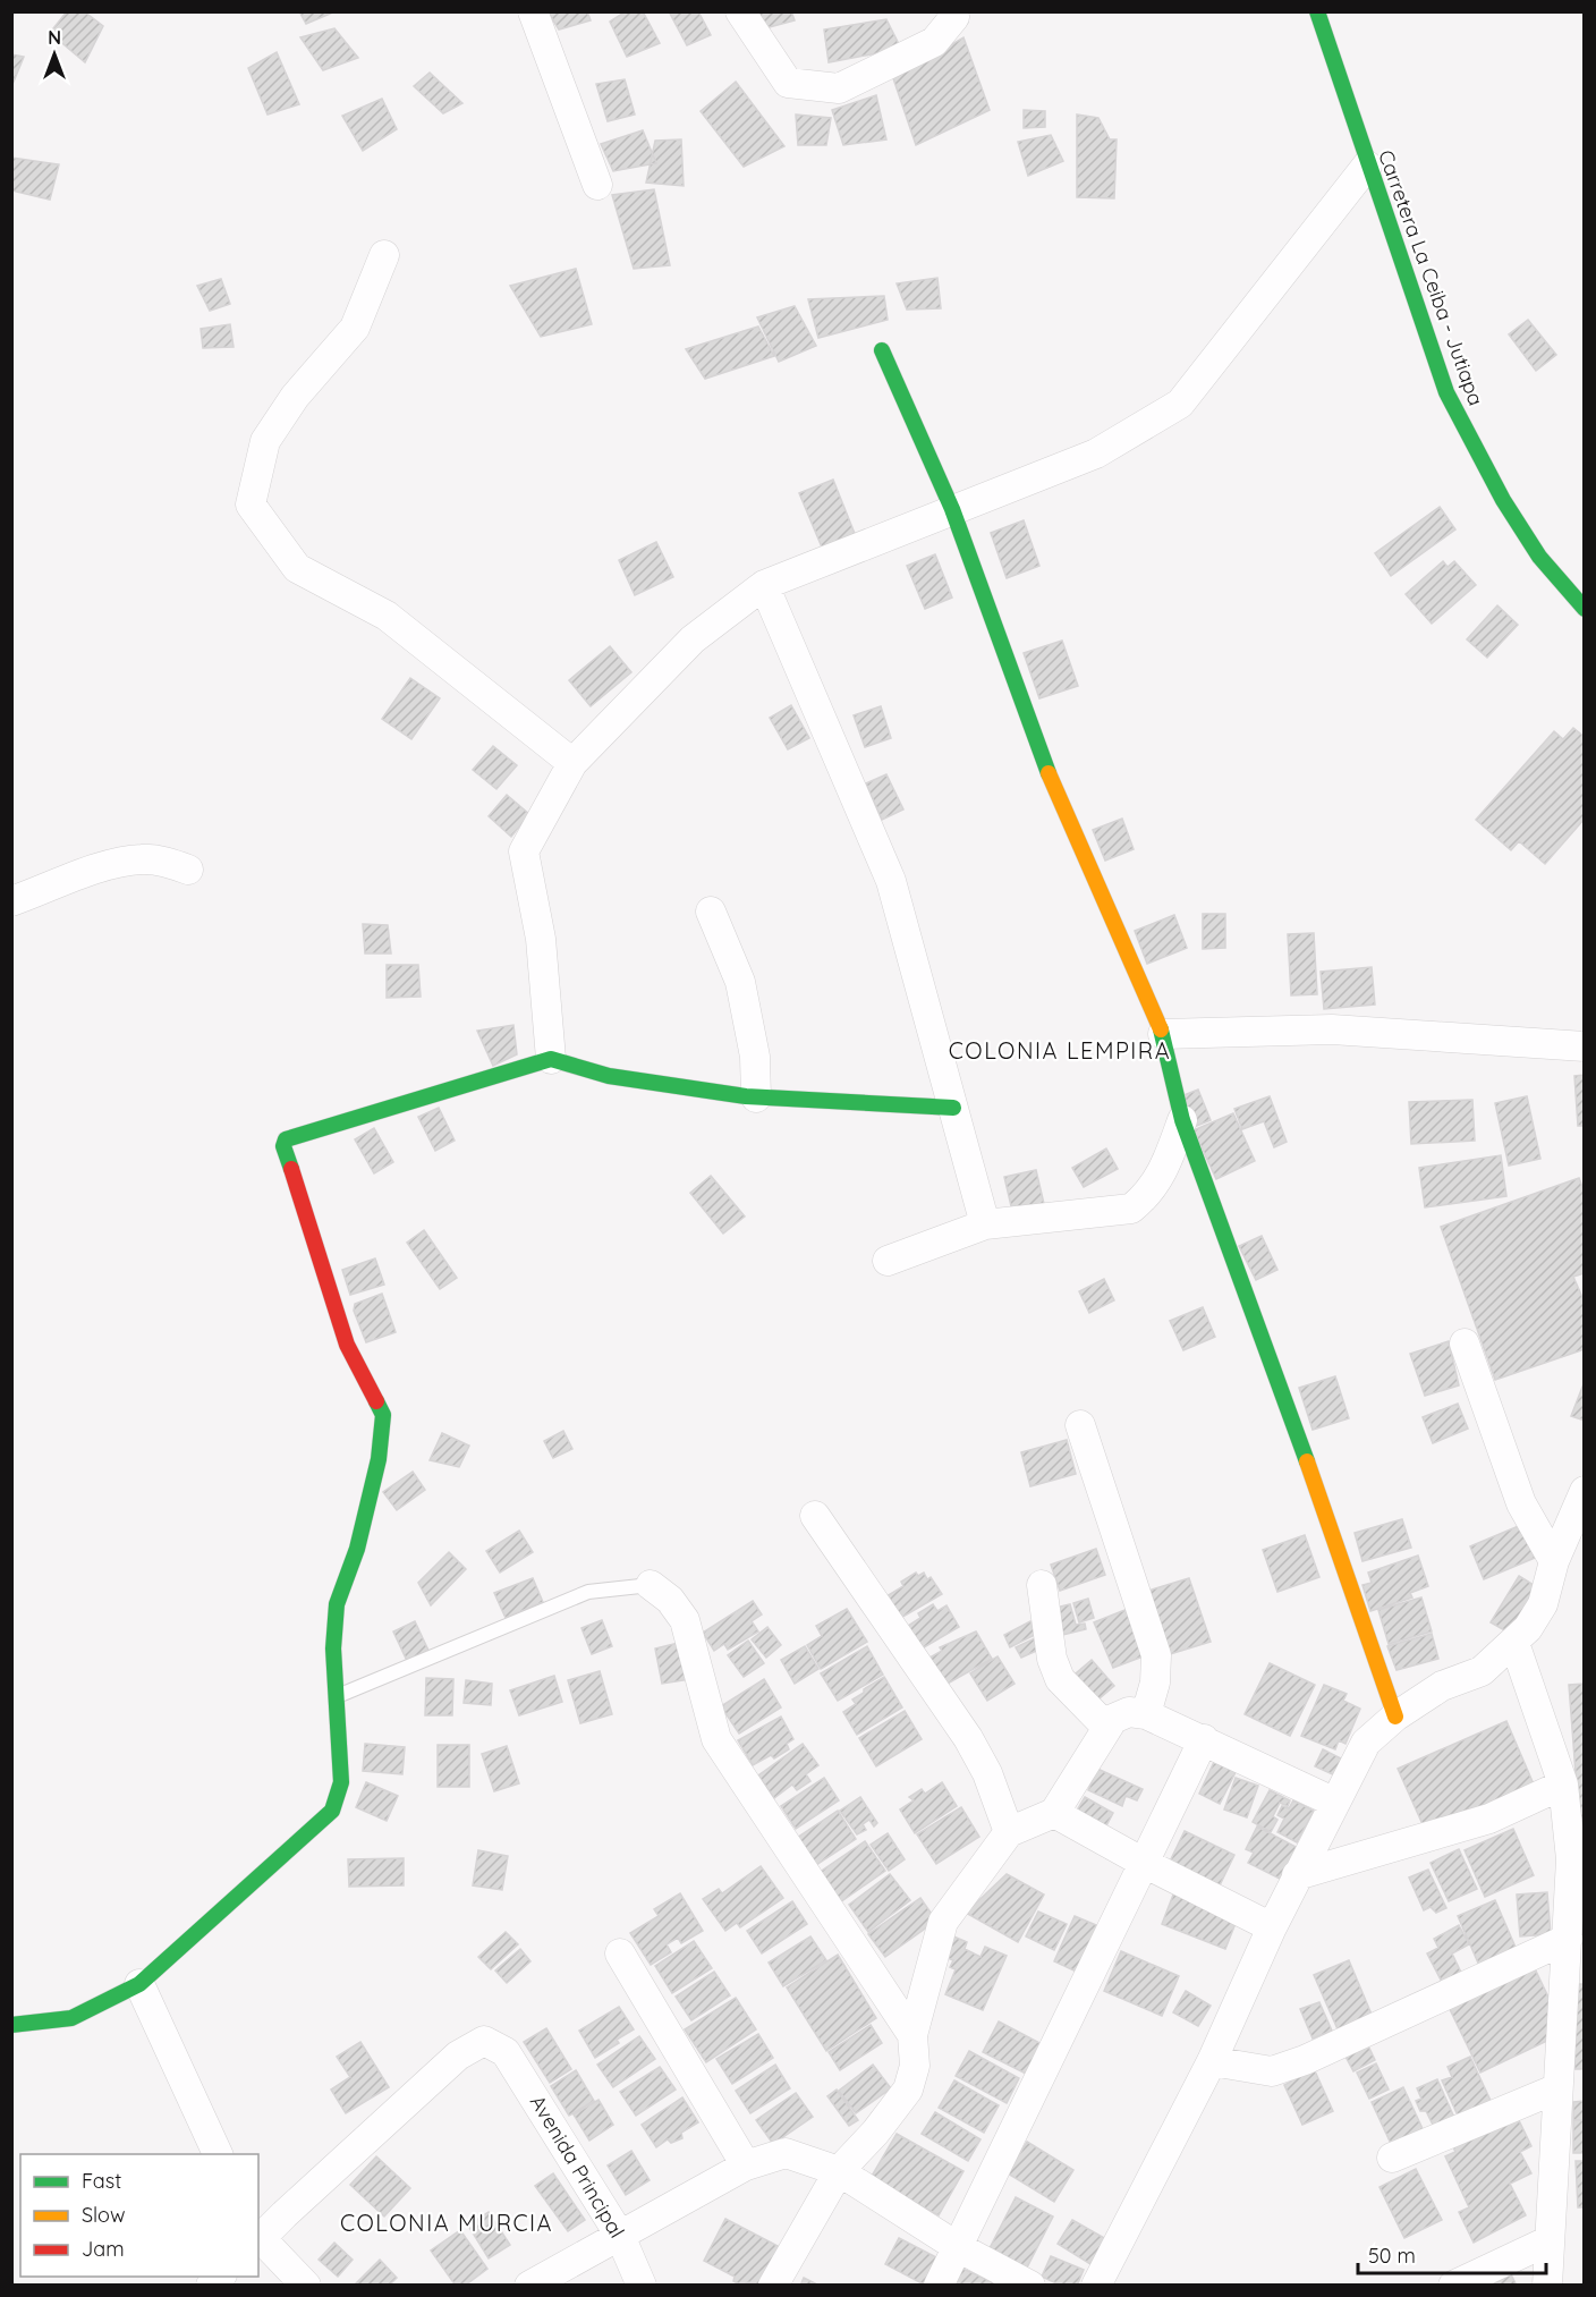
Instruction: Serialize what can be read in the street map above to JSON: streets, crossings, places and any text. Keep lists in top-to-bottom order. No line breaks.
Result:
{"streets":{"street":["Carretera La Ceiba - Jutiapa","Avenida Principal"]},"districts":["COLONIA LEMPIRA","COLONIA MURCIA"],"legend":["Fast","Slow","Jam"],"scale_bar":"50 m","north":"top"}
